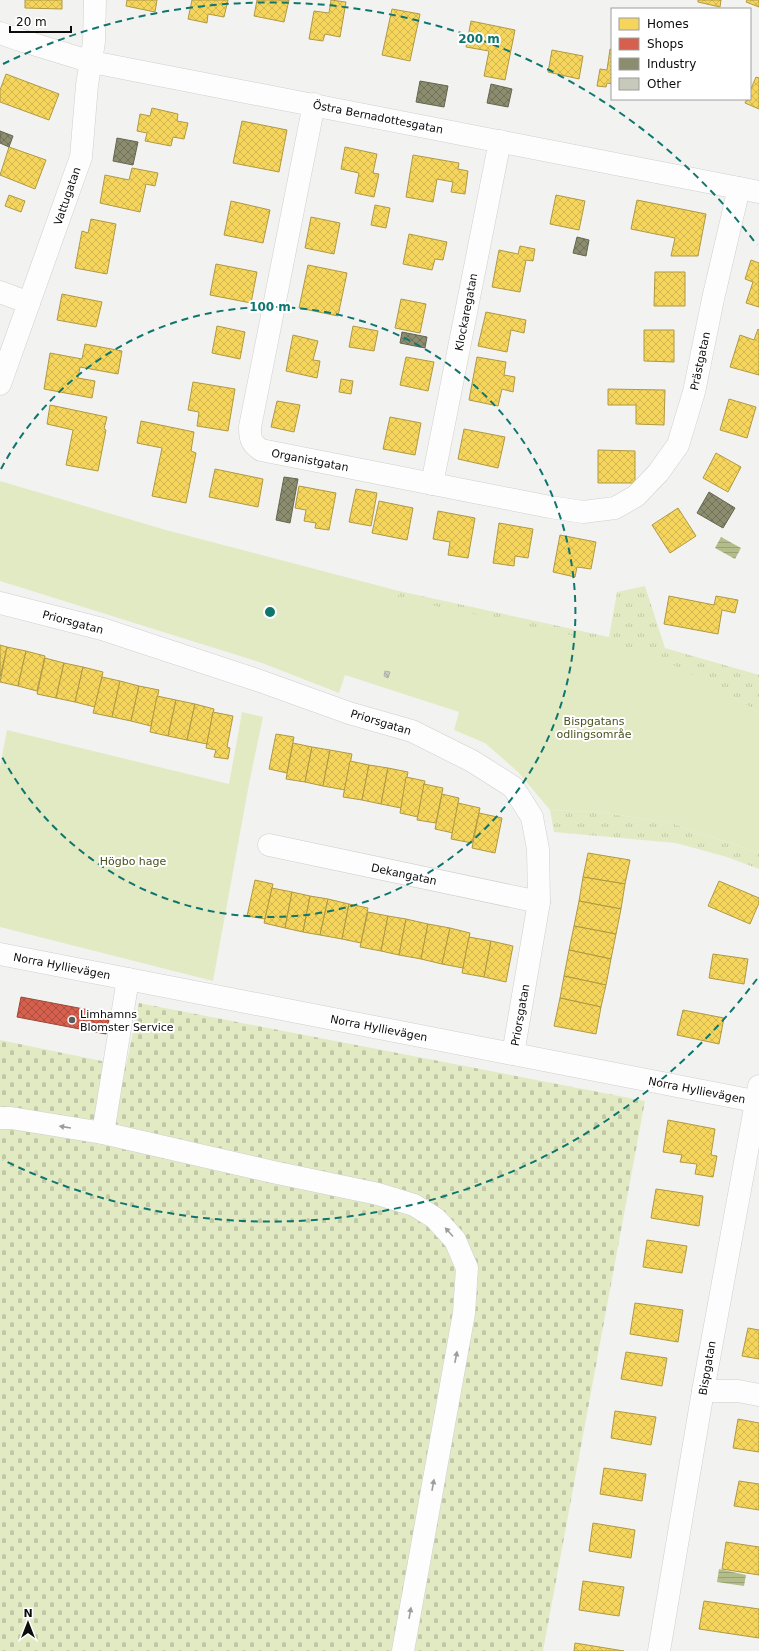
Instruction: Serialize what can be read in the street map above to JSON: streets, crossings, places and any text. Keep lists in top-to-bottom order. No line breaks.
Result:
{"streets":{"street":["Östra Bernadottesgatan","Vattugatan","Klockaregatan","Prästgatan","Organistgatan","Priorsgatan","Dekangatan","Norra Hyllievägen","Bispgatan"]},"crossings":[["Östra Bernadottesgatan","Vattugatan"],["Östra Bernadottesgatan","Klockaregatan"],["Östra Bernadottesgatan","Prästgatan"],["Östra Bernadottesgatan","Organistgatan"],["Klockaregatan","Organistgatan"],["Prästgatan","Organistgatan"],["Priorsgatan","Dekangatan"],["Priorsgatan","Norra Hyllievägen"],["Norra Hyllievägen","Bispgatan"]],"parks":["Bispgatans odlingsområe","Högbo hage"],"places":["Limhamns Blomster Service"],"legend":["Homes","Shops","Industry","Other"],"scale_bar":"20 m","north":"top","rings":["200 m","100 m"]}
